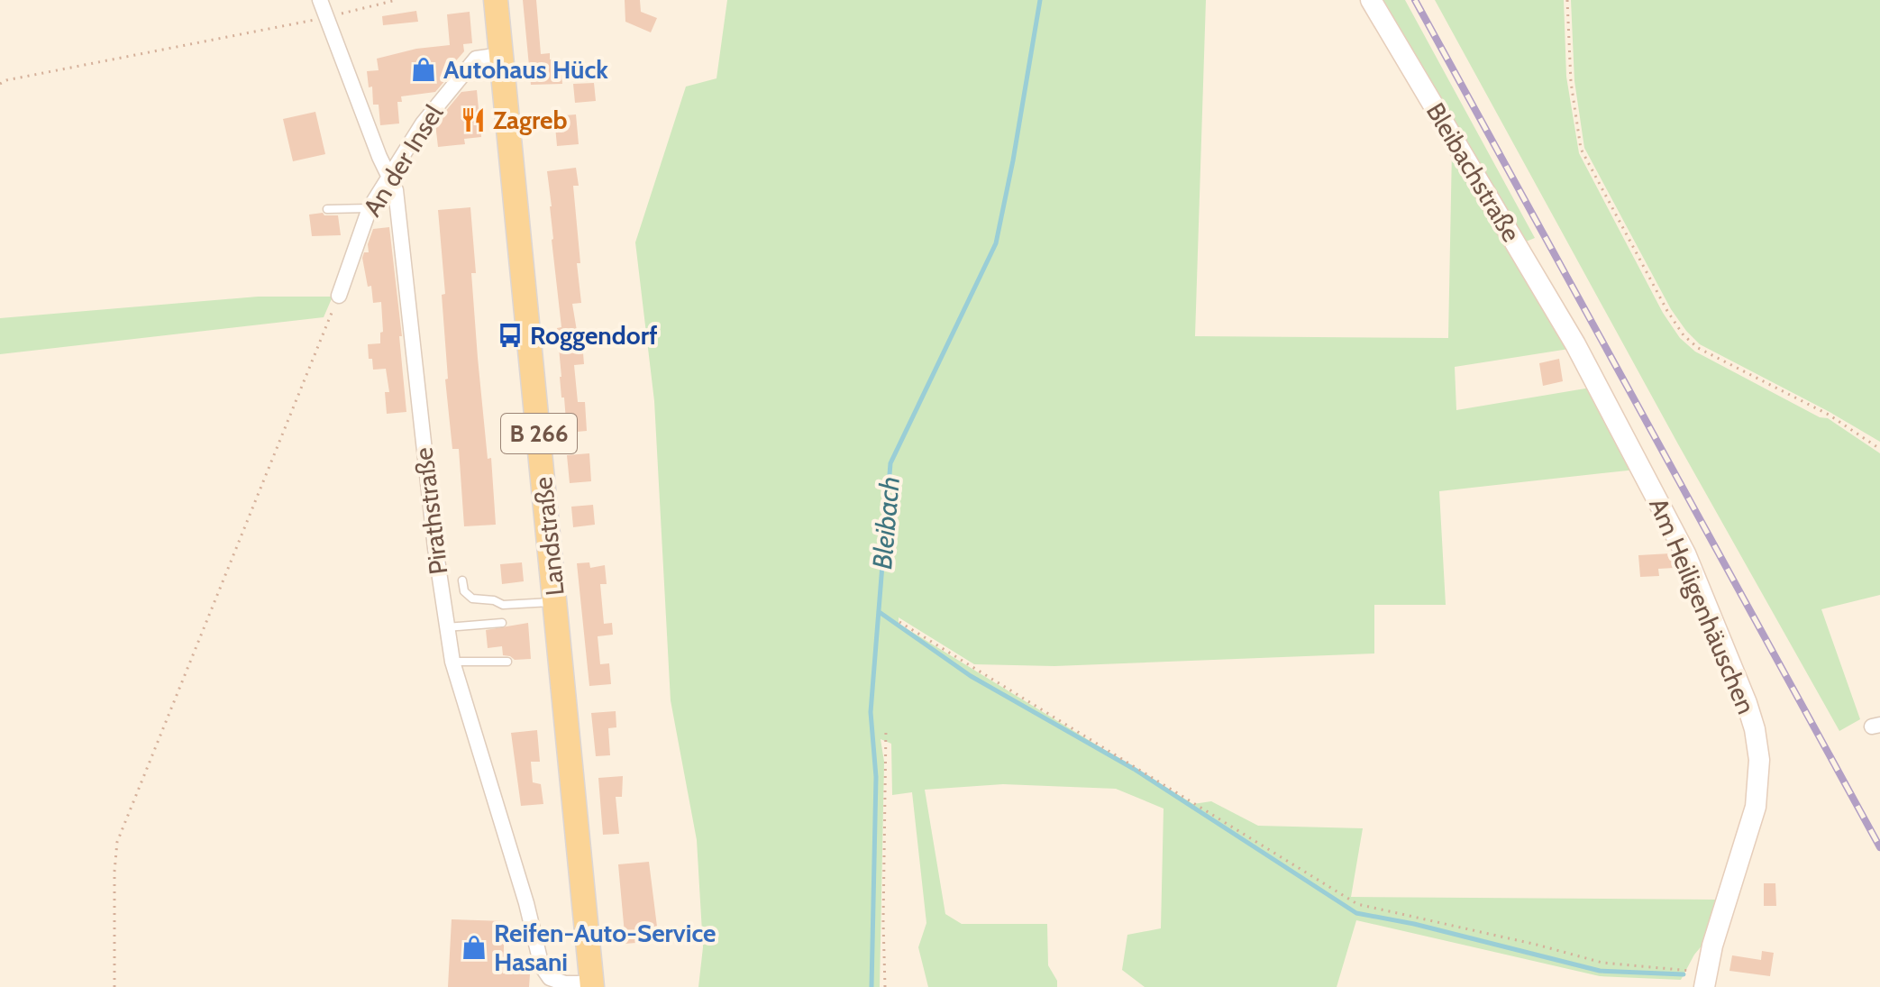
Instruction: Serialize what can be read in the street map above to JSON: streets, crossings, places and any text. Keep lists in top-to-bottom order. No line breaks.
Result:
{"streets":{"main road":["Bleibachstraße","B 266","Landstraße","Am Heiligenhäuschen"],"street":["An der Insel","Pirathstraße"]},"crossings":[["An der Insel","Pirathstraße"],["An der Insel","Landstraße"],["Bleibachstraße","Am Heiligenhäuschen"],["Pirathstraße","Landstraße"]],"water":["Bleibach"],"places":{"shop":["Autohaus Hück","Reifen-Auto-Service Hasani"],"restaurant":["Zagreb"],"bus stop":["Roggendorf"]}}
